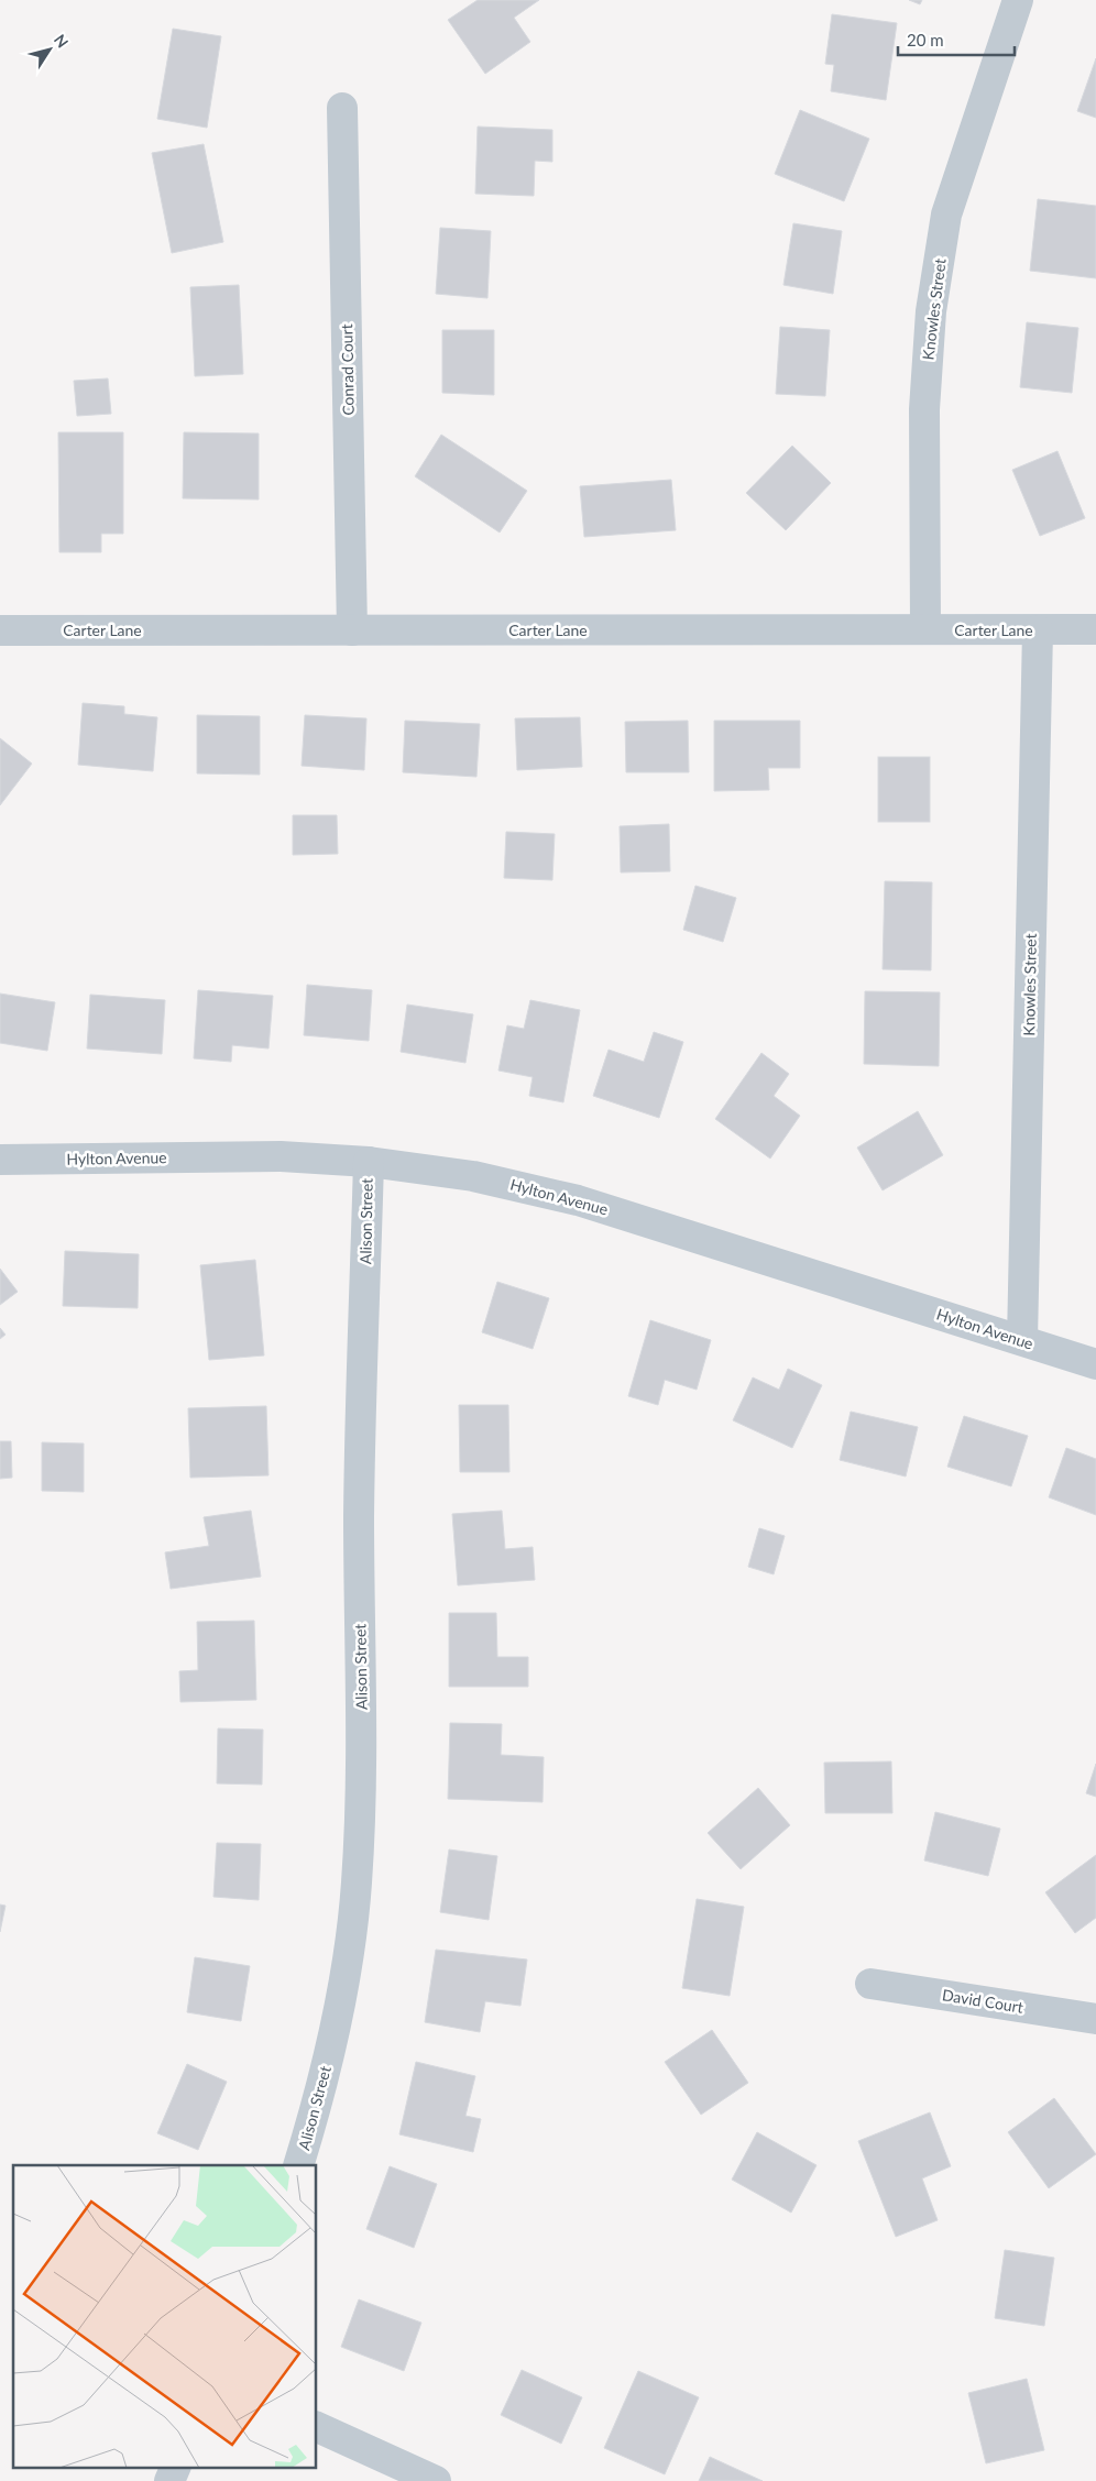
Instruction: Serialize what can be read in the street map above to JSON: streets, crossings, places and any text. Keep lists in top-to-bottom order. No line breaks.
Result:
{"streets":{"street":["Knowles Street","Conrad Court","Carter Lane","Hylton Avenue","Alison Street","David Court"]},"crossings":[["Knowles Street","Carter Lane"],["Knowles Street","Hylton Avenue"],["Conrad Court","Carter Lane"],["Hylton Avenue","Alison Street"]],"scale_bar":"20 m","north":"top right"}
